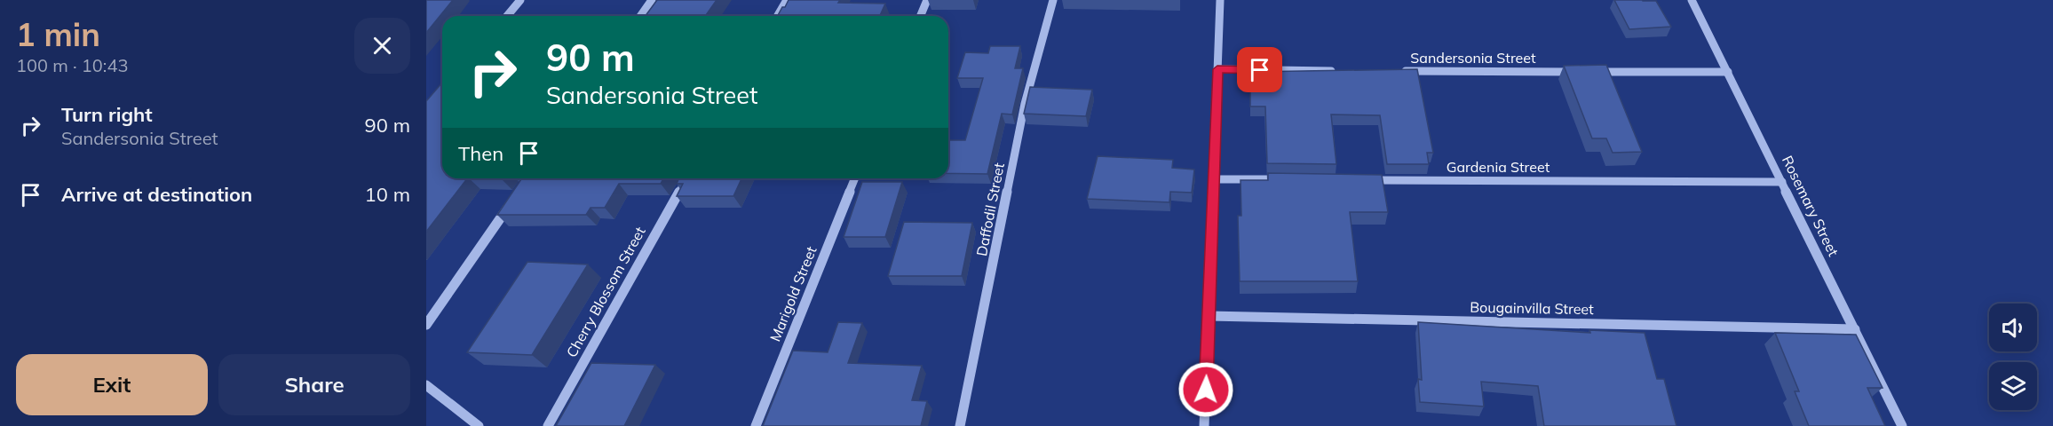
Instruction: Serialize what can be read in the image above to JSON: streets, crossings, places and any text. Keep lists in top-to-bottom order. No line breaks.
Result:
{"streets":{"street":["Sandersonia Street","Gardenia Street","Rosemary Street","Daffodil Street","Cherry Blossom Street","Marigold Street","Bougainvilla Street"]},"crossings":[["Gardenia Street","Rosemary Street"],["Rosemary Street","Bougainvilla Street"]],"page":{"heading":["1 min","100 m · 10:43"],"turn":["90 m","Sandersonia Street"],"list":[{"name":"Turn right","note":"Sandersonia Street","value":"90 m"},{"name":"Arrive at destination","value":"10 m"}],"then":"Then","buttons":["Exit","Share"]}}
